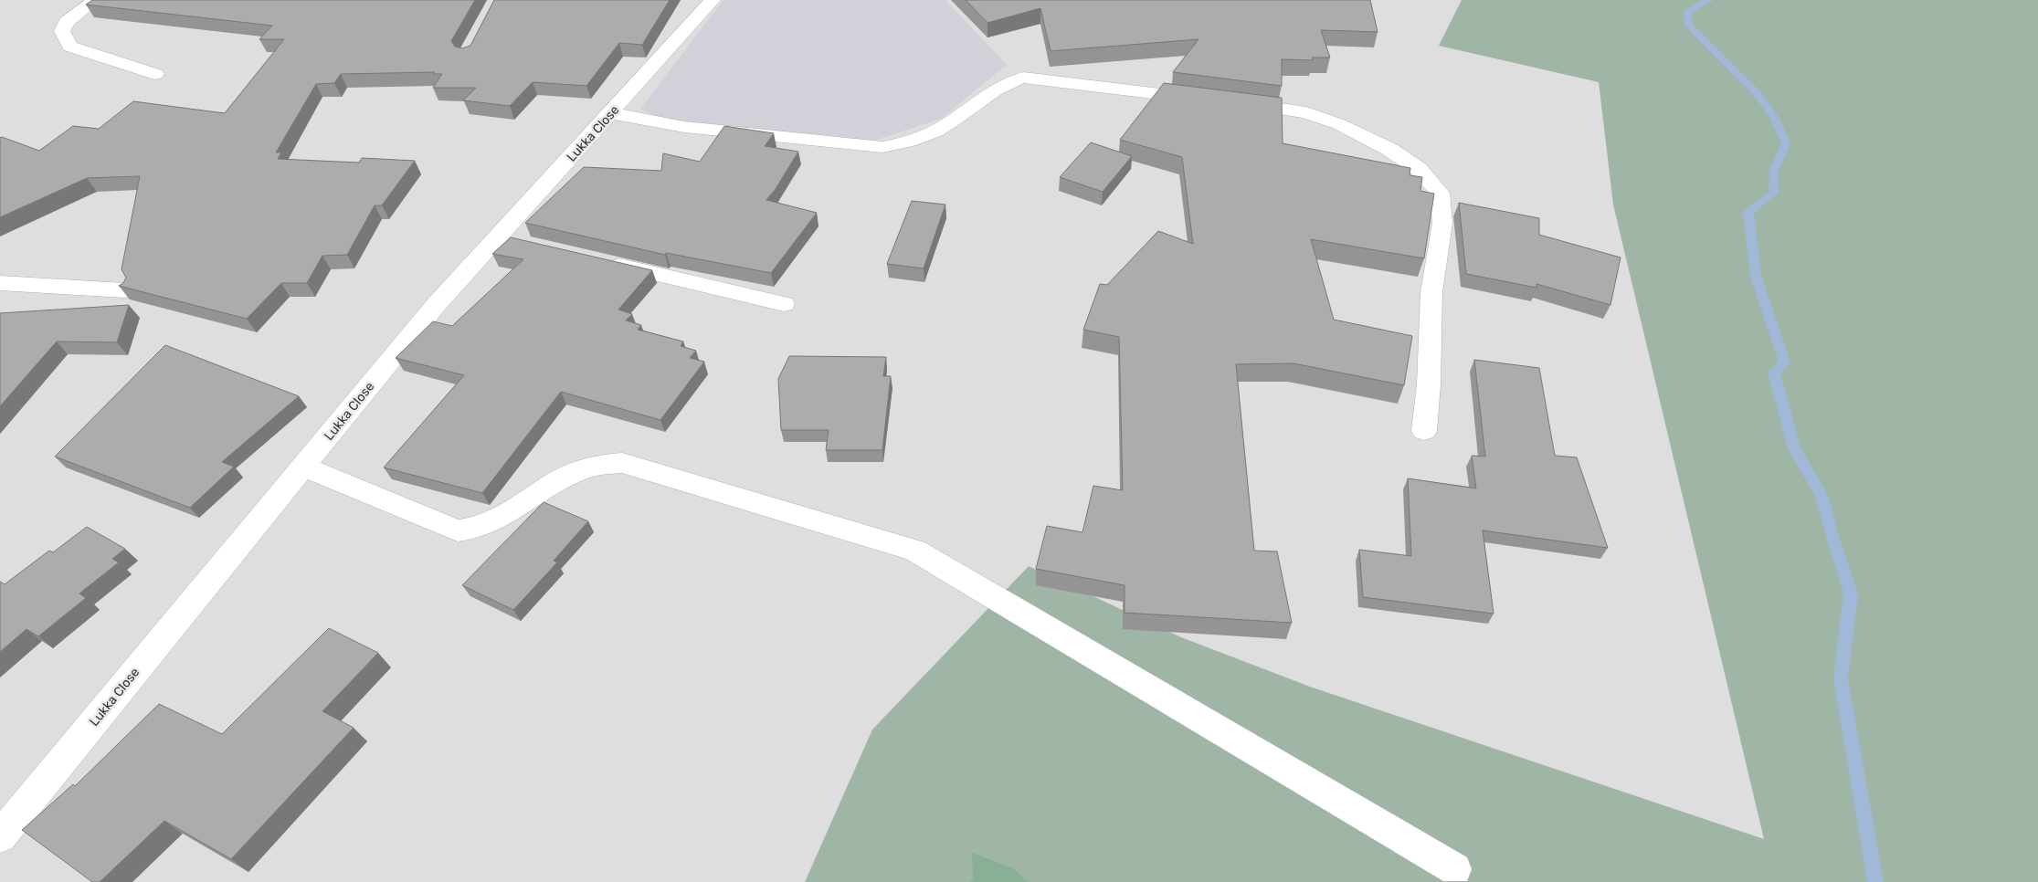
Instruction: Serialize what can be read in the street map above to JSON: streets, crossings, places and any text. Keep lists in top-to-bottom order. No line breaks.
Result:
{"streets":{"street":["Lukka Close"]}}
